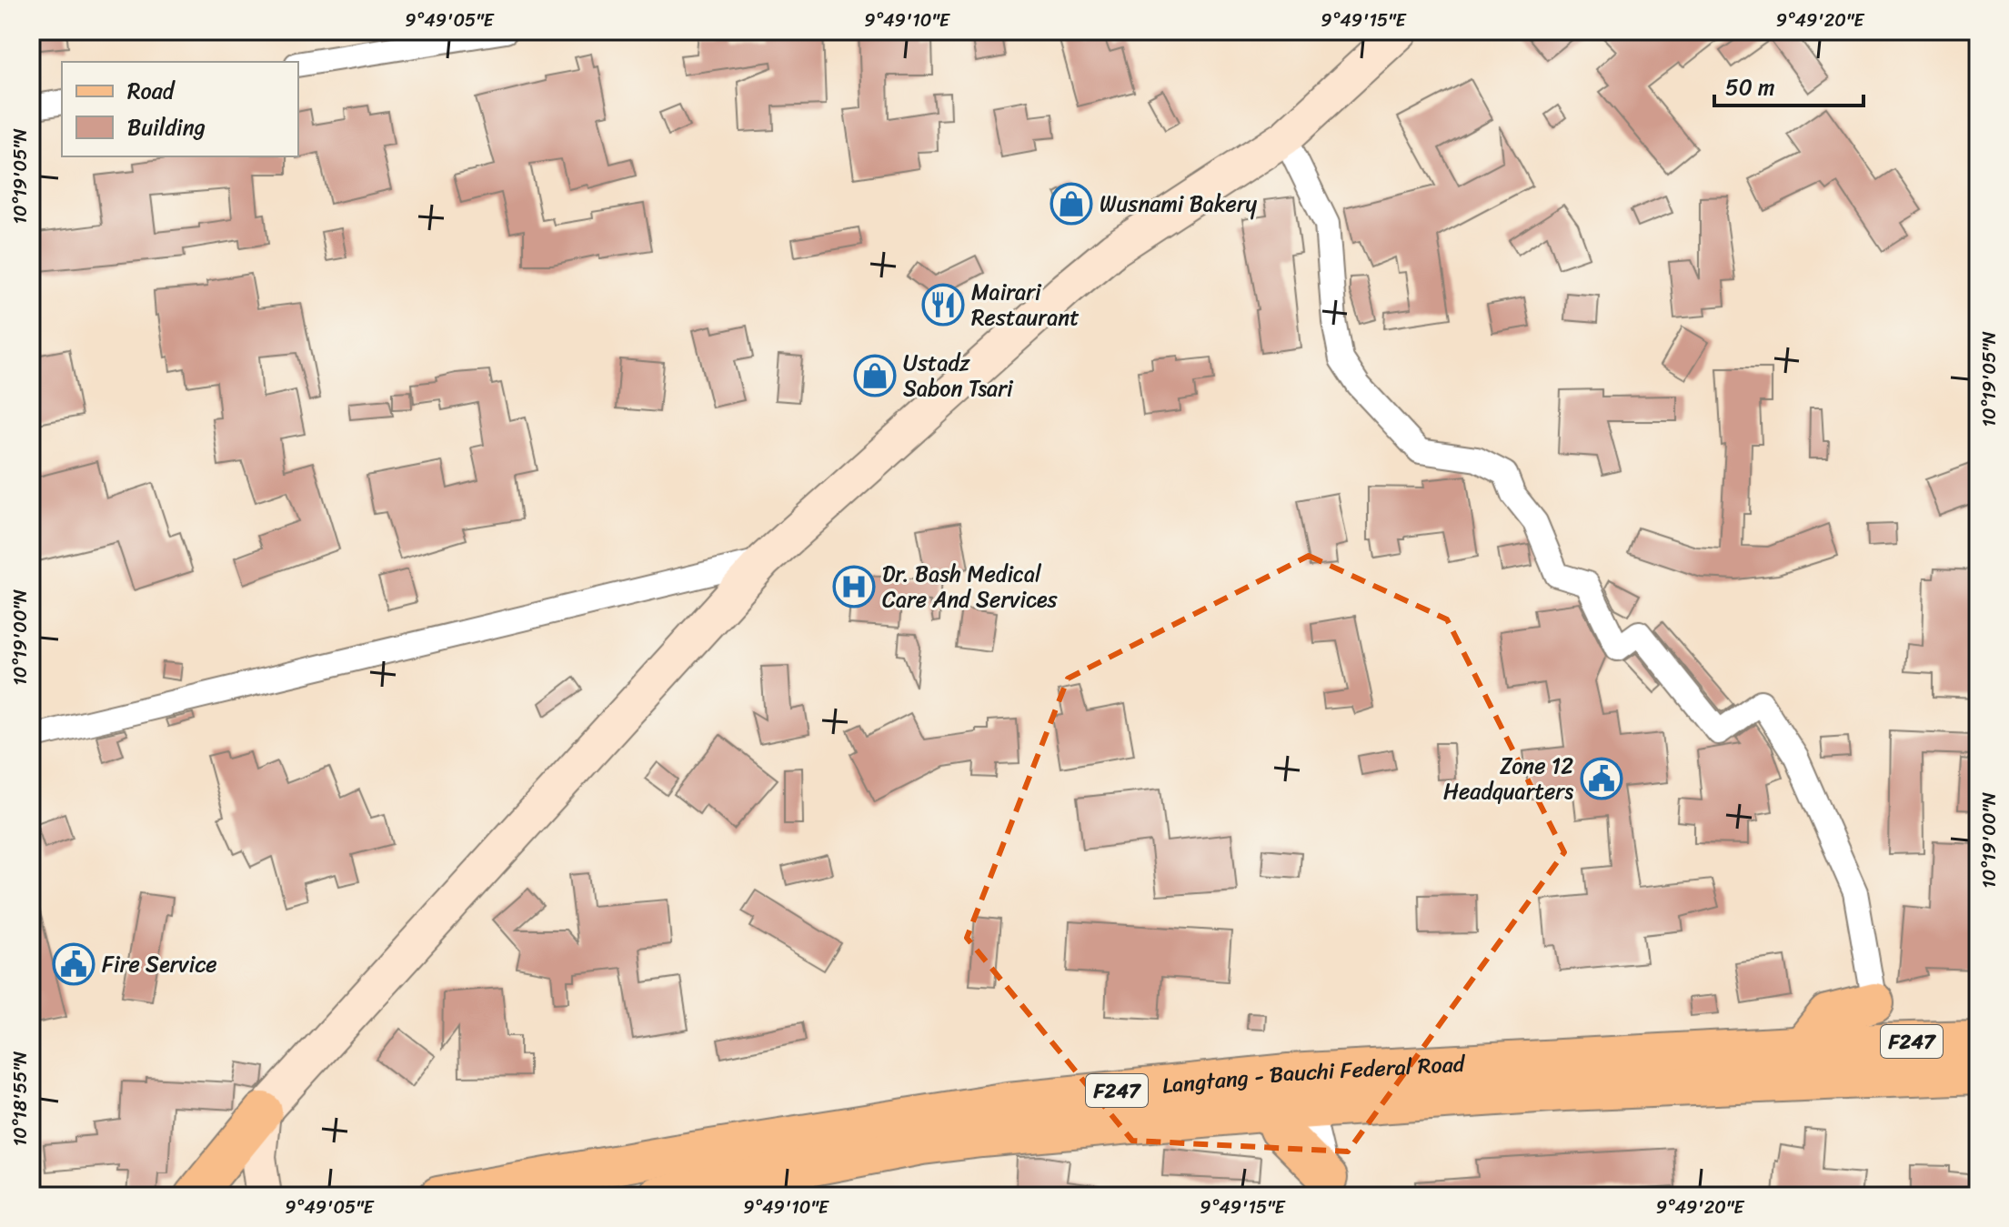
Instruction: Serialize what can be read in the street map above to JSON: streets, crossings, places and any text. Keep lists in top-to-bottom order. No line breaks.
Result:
{"streets":{"main road":["F247","Langtang - Bauchi Federal Road"]},"places":{"shop":["Wusnami Bakery","Ustadz Sabon Tsari"],"restaurant":["Mairari Restaurant"],"hospital":["Dr. Bash Medical Care And Services"],"public building":["Zone 12 Headquarters","Fire Service"]},"legend":["Road","Building"],"scale_bar":"50 m","coordinates":["9°49'05\"E","9°49'10\"E","9°49'15\"E","9°49'20\"E","10°19'05\"N","10°19'00\"N","10°18'55\"N"]}
